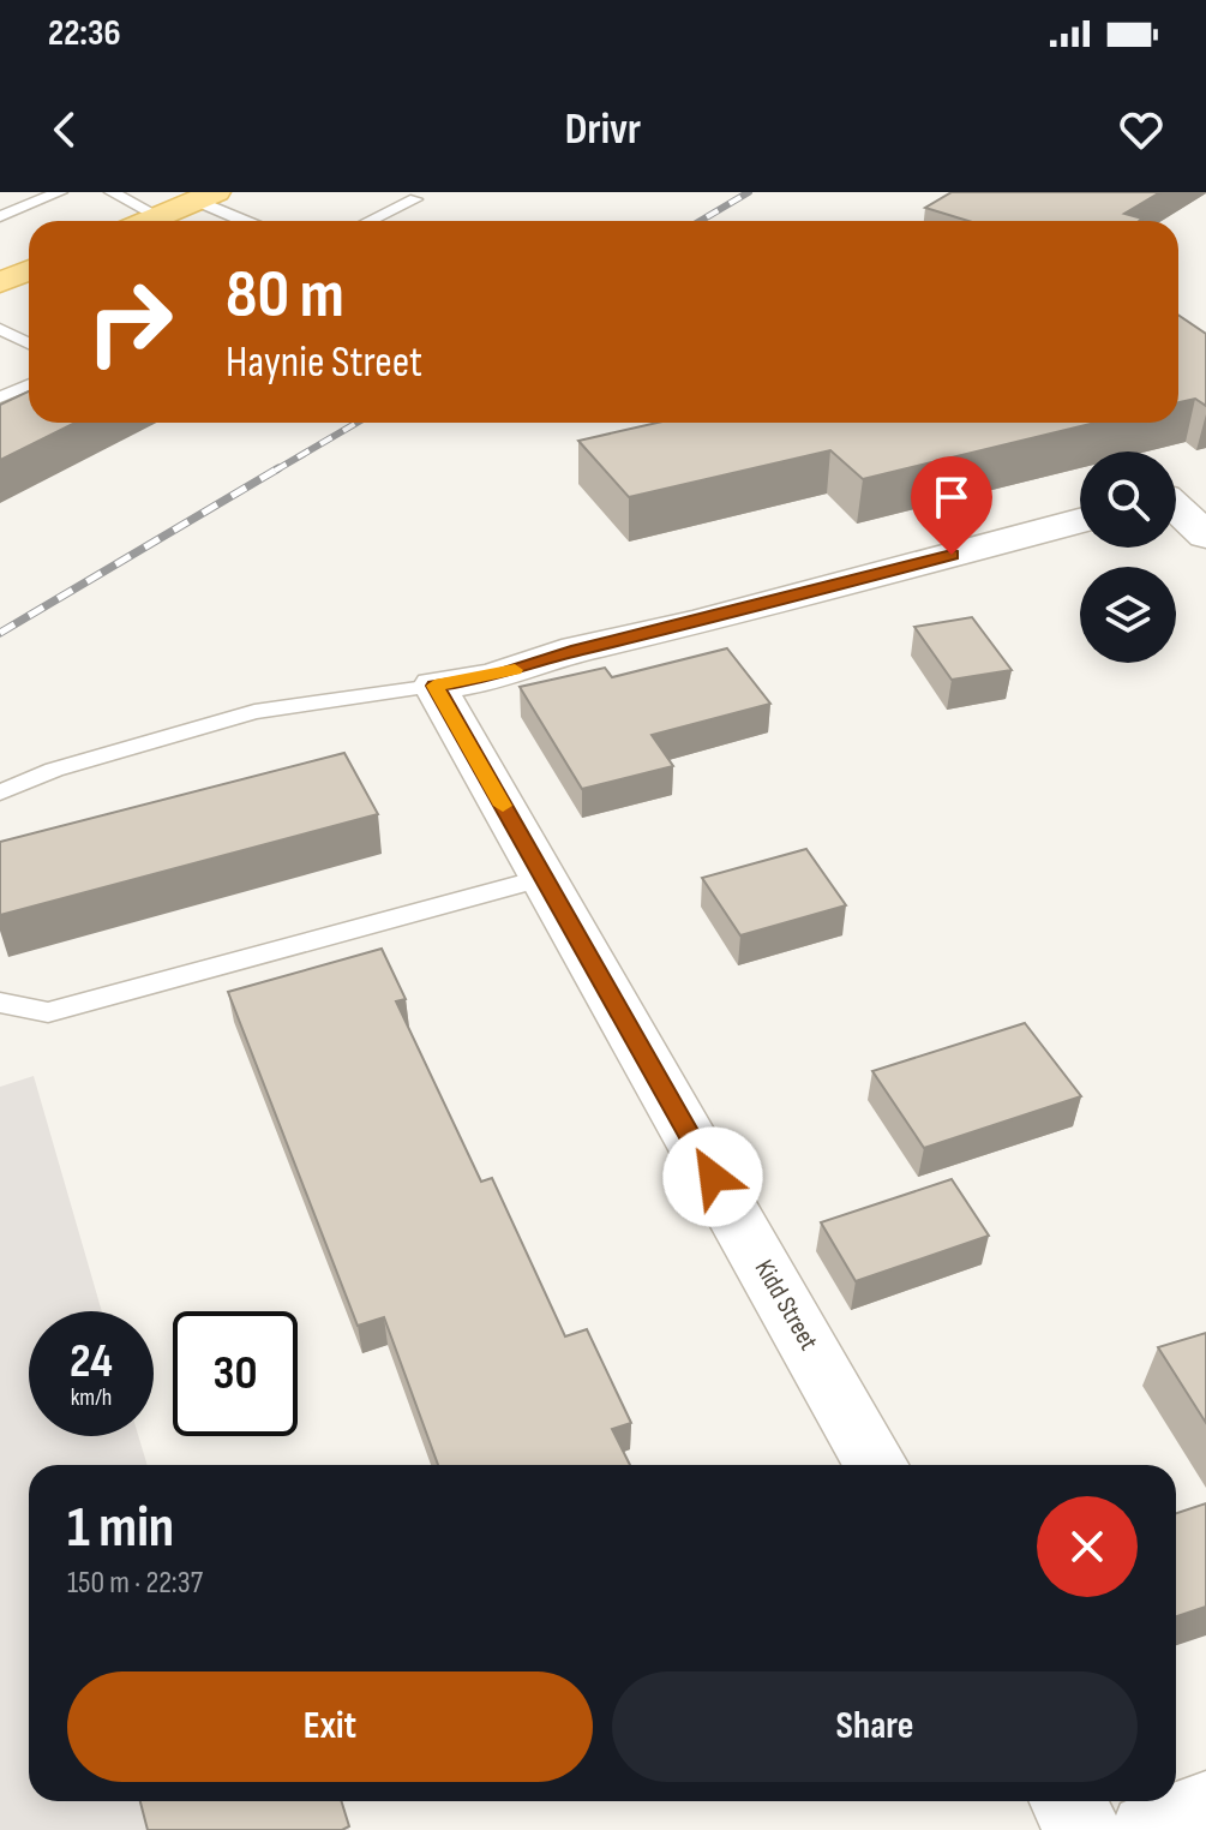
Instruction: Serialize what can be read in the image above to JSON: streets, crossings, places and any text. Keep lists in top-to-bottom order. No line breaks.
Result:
{"streets":{"street":["Kidd Street"]},"page":{"status":"22:36","header":"Drivr","turn":["80 m","Haynie Street"],"speed":"24 km/h","limit":"30","heading":["1 min","150 m · 22:37"],"buttons":["Exit","Share"]}}
